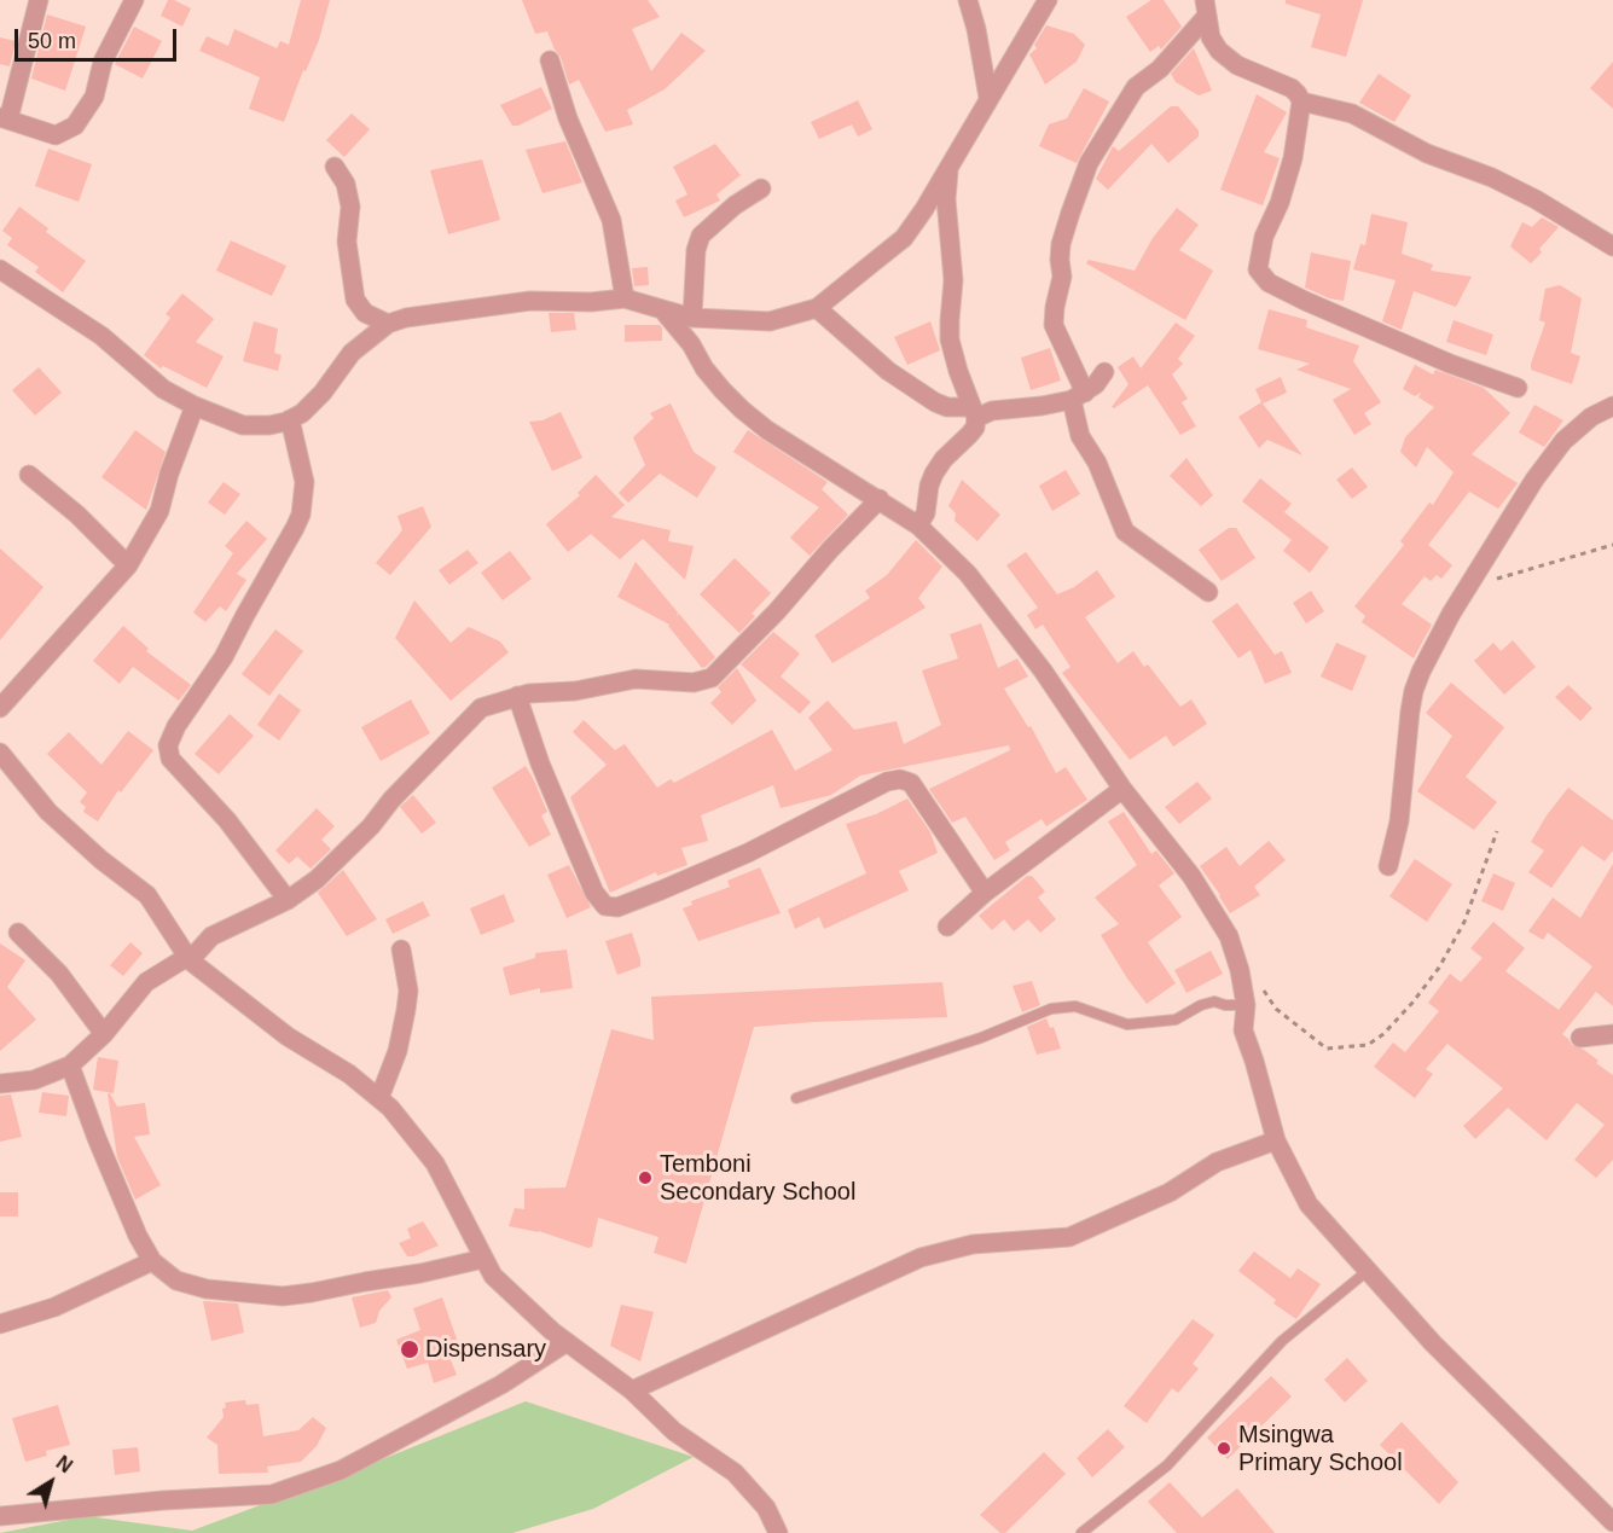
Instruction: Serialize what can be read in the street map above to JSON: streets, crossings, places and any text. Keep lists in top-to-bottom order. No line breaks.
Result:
{"places":["Temboni Secondary School","Dispensary","Msingwa Primary School"],"scale_bar":"50 m","north":"top right"}
